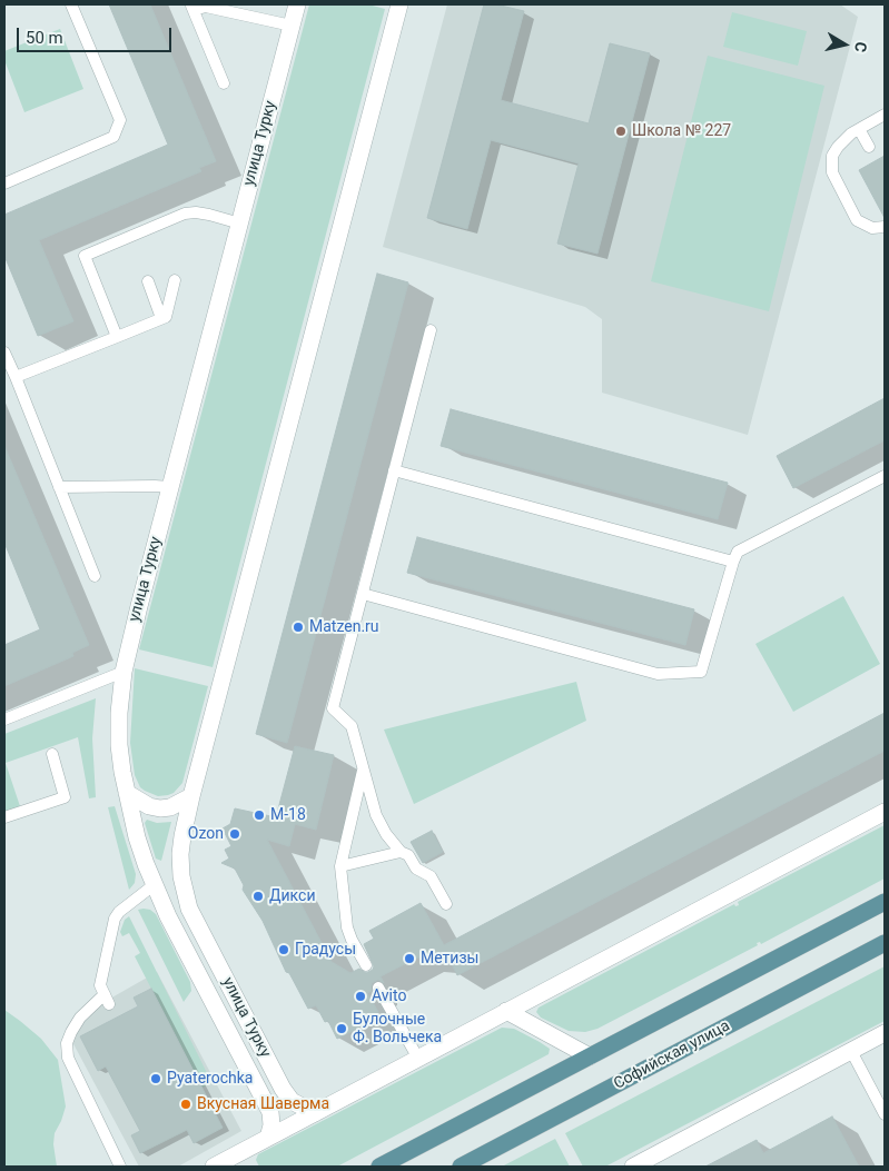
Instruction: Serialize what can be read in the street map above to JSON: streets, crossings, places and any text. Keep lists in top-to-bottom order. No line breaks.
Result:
{"streets":{"main road":["Софийская улица"],"street":["улица Турку"]},"places":["Школа № 227","Matzen.ru","M-18","Ozon","Дикси","Градусы","Метизы","Avito","Булочные Ф. Вольчека","Pyaterochka","Вкусная Шаверма"],"scale_bar":"50 m","north":"right"}
